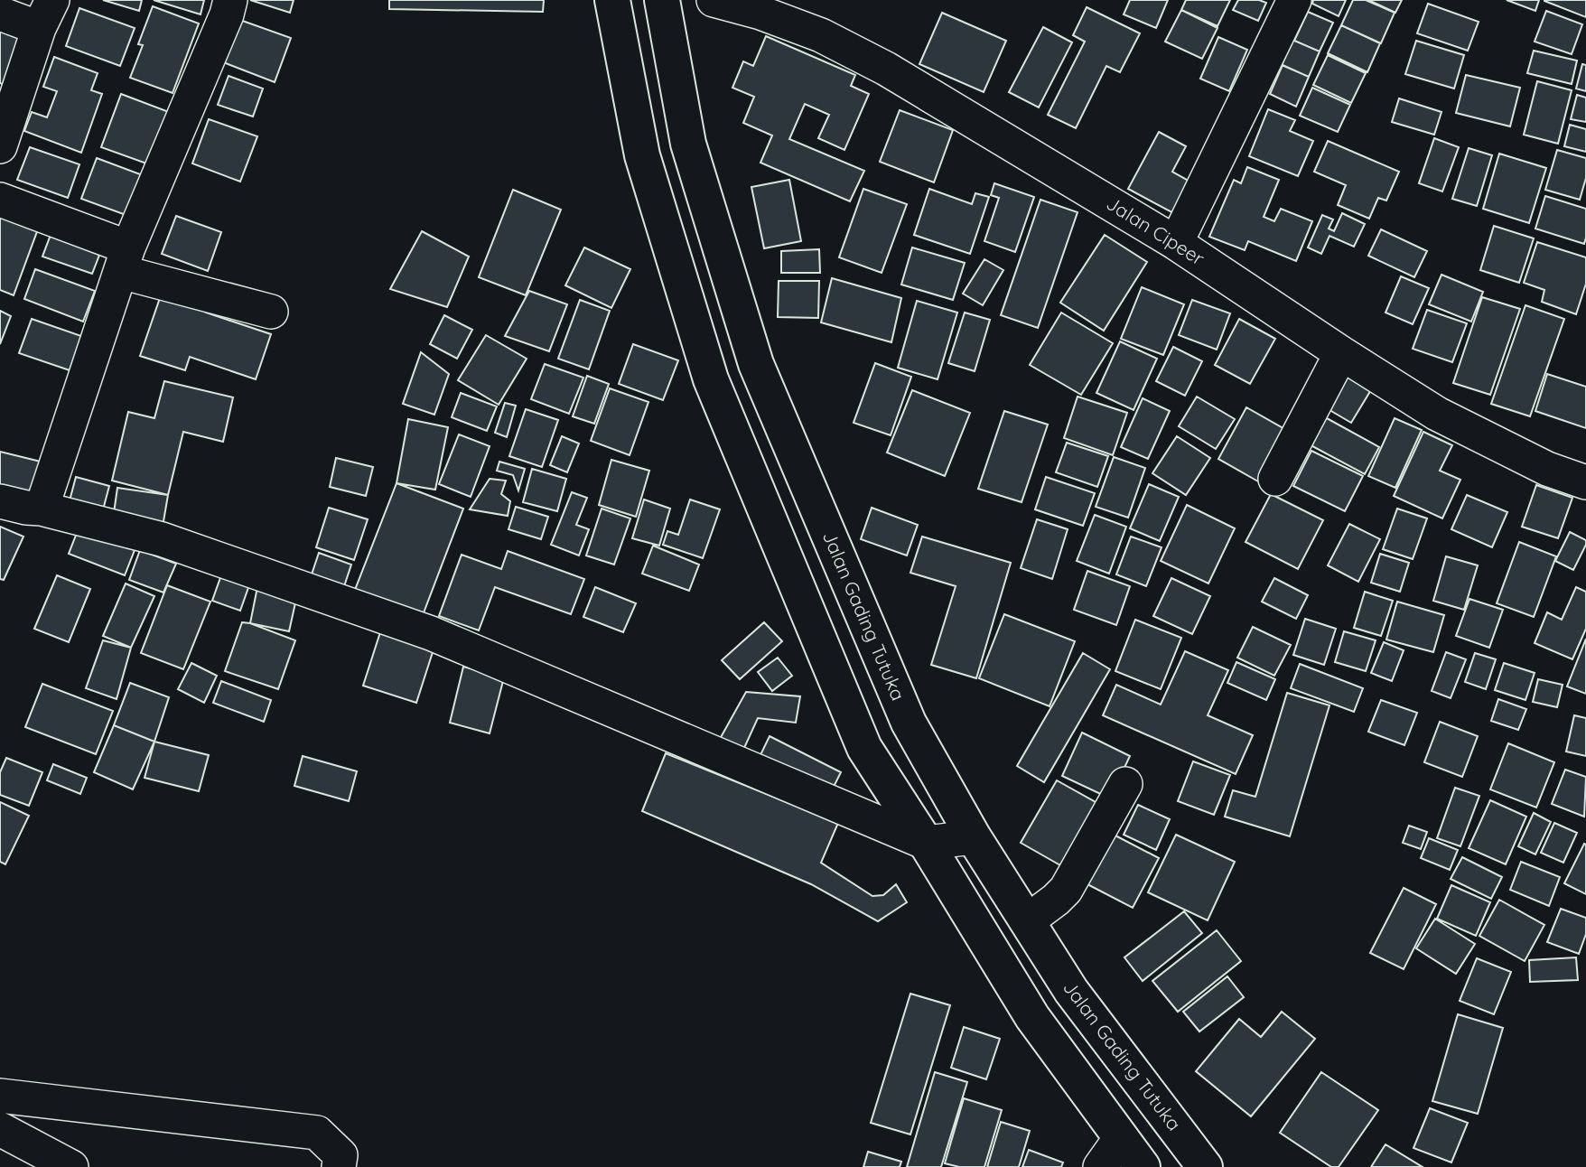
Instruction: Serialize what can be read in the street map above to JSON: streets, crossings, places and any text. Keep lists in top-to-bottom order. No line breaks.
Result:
{"streets":{"main road":["Jalan Gading Tutuka"],"street":["Jalan Cipeer"]}}
